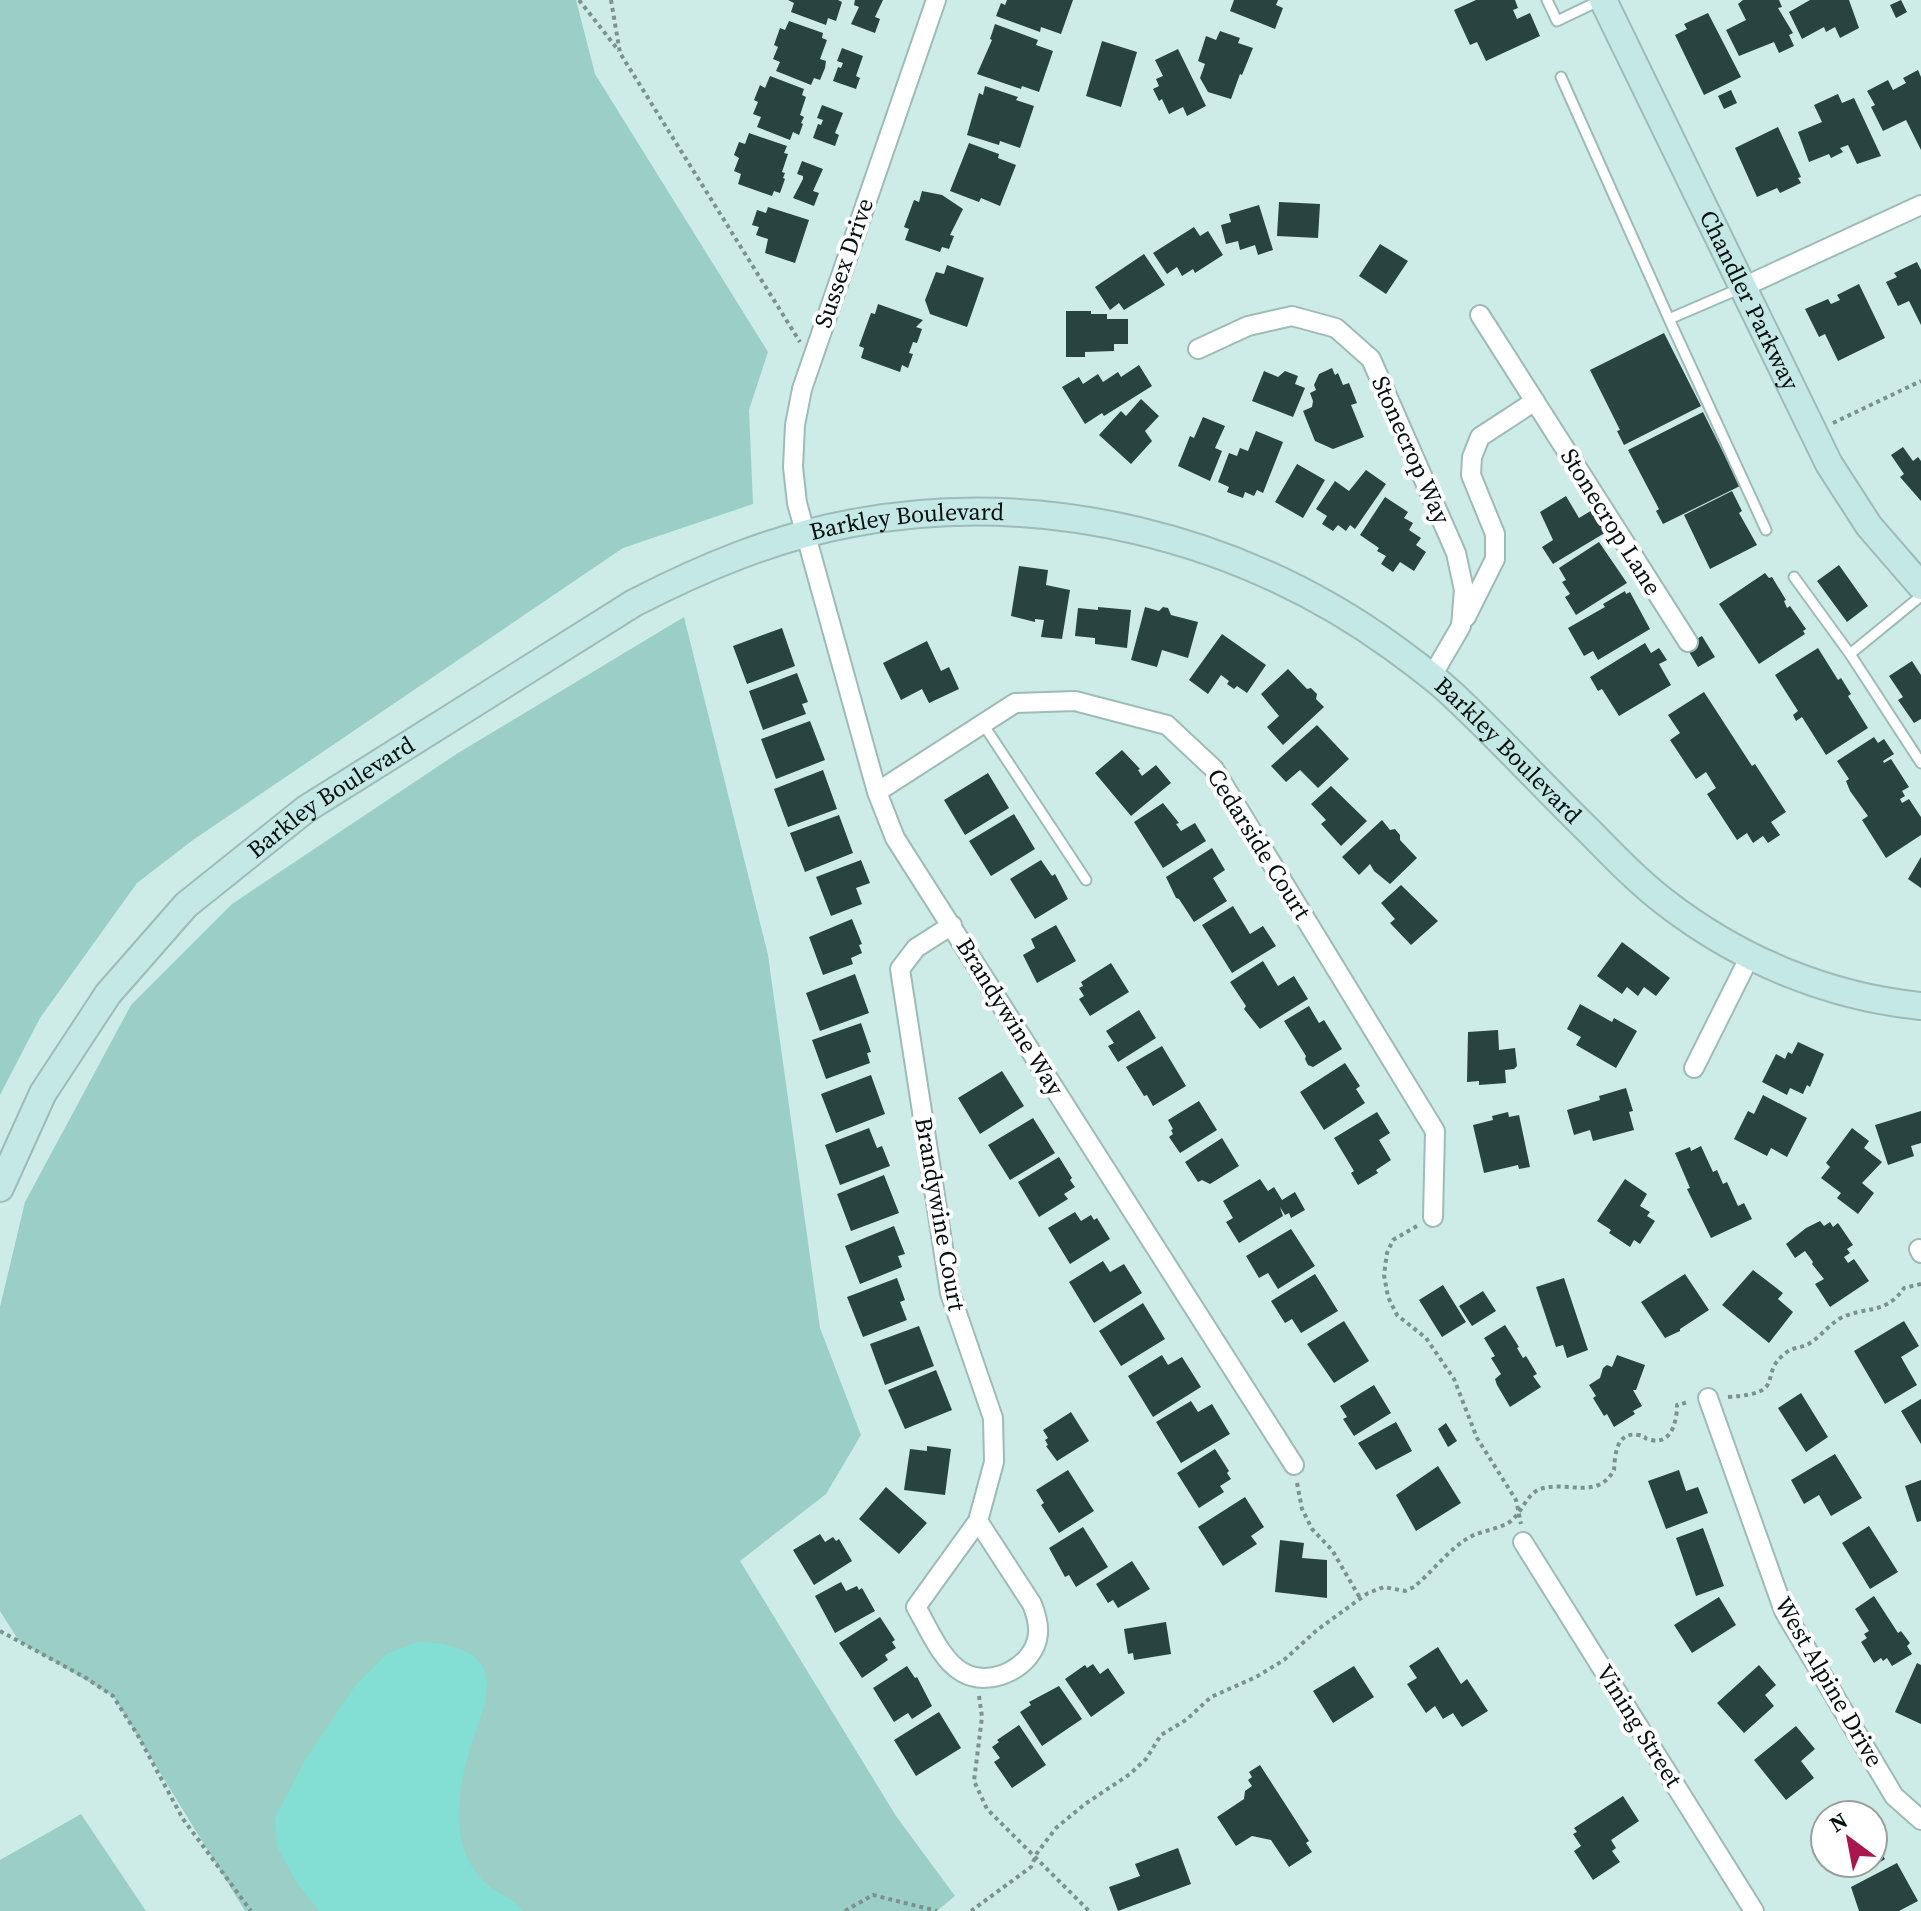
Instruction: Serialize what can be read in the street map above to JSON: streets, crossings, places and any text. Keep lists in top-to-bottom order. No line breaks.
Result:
{"streets":{"main road":["Chandler Parkway","Barkley Boulevard"],"street":["Sussex Drive","Stonecrop Way","Stonecrop Lane","Cedarside Court","Brandywine Way","Brandywine Court","West Alpine Drive","Vining Street"]},"crossings":[["Sussex Drive","Barkley Boulevard"],["Sussex Drive","Brandywine Way"],["Stonecrop Way","Barkley Boulevard"],["Barkley Boulevard","Brandywine Way"],["Cedarside Court","Brandywine Way"],["Brandywine Way","Brandywine Court"]],"north":"top left"}
